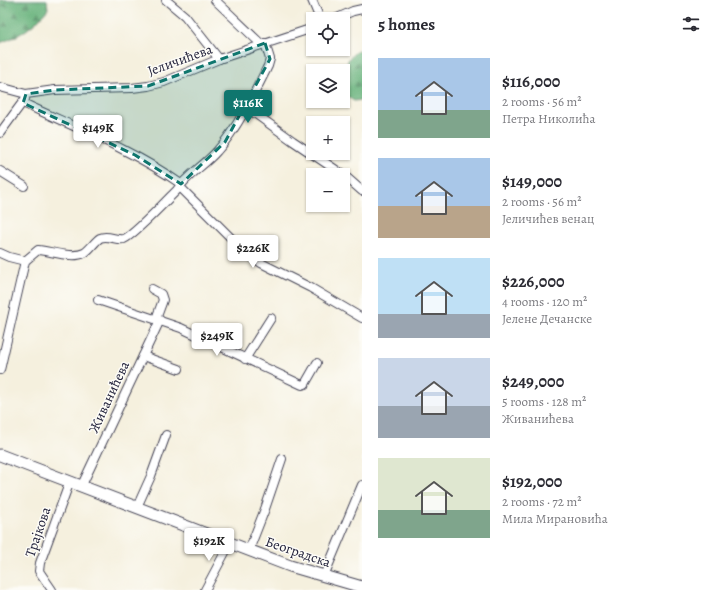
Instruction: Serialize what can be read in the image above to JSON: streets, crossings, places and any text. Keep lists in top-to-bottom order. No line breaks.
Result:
{"streets":{"main road":["Београдска"],"street":["Јеличићева","Живанићева","Трајкова"]},"crossings":[["Живанићева","Београдска"],["Трајкова","Београдска"]],"page":{"heading":"5 homes","map_buttons":["+","−"],"list":[{"name":"$116,000","note":"2 rooms · 56 m² · Петра Николића"},{"name":"$149,000","note":"2 rooms · 56 m² · Јеличићев венац"},{"name":"$226,000","note":"4 rooms · 120 m² · Јелене Дечанске"},{"name":"$249,000","note":"5 rooms · 128 m² · Живанићева"},{"name":"$192,000","note":"2 rooms · 72 m² · Мила Мирановића"}],"price":["$116K","$149K","$226K","$249K","$192K"]}}
